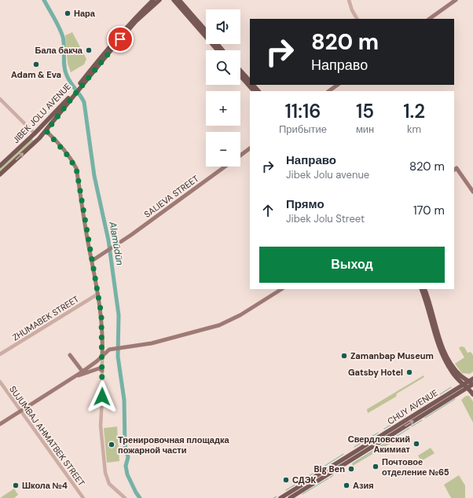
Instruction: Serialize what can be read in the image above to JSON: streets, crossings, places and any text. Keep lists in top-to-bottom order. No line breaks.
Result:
{"streets":{"main road":["JIBEK JOLU AVENUE","SALIEVA STREET","CHUY AVENUE"],"street":["ZHUMABEK STREET","SUJUMBAJ AHMATBEK STREET"]},"water":["Alamüdün"],"places":["Нара","Бала бакча","Adam & Eva","Zamanbap Museum","Gatsby Hotel","Свердловский Акимиат","Тренировочная площадка пожарной части","Почтовое отделение №65","Big Ben","СДЭК","Школа №4","Азия"],"page":{"map_buttons":["+","−"],"turn":["820 m","Направо"],"eta":["11:16","Прибытие","15","мин","1.2","km"],"list":[{"name":"Направо","note":"Jibek Jolu avenue","value":"820 m"},{"name":"Прямо","note":"Jibek Jolu Street","value":"170 m"}],"buttons":"Выход"}}
